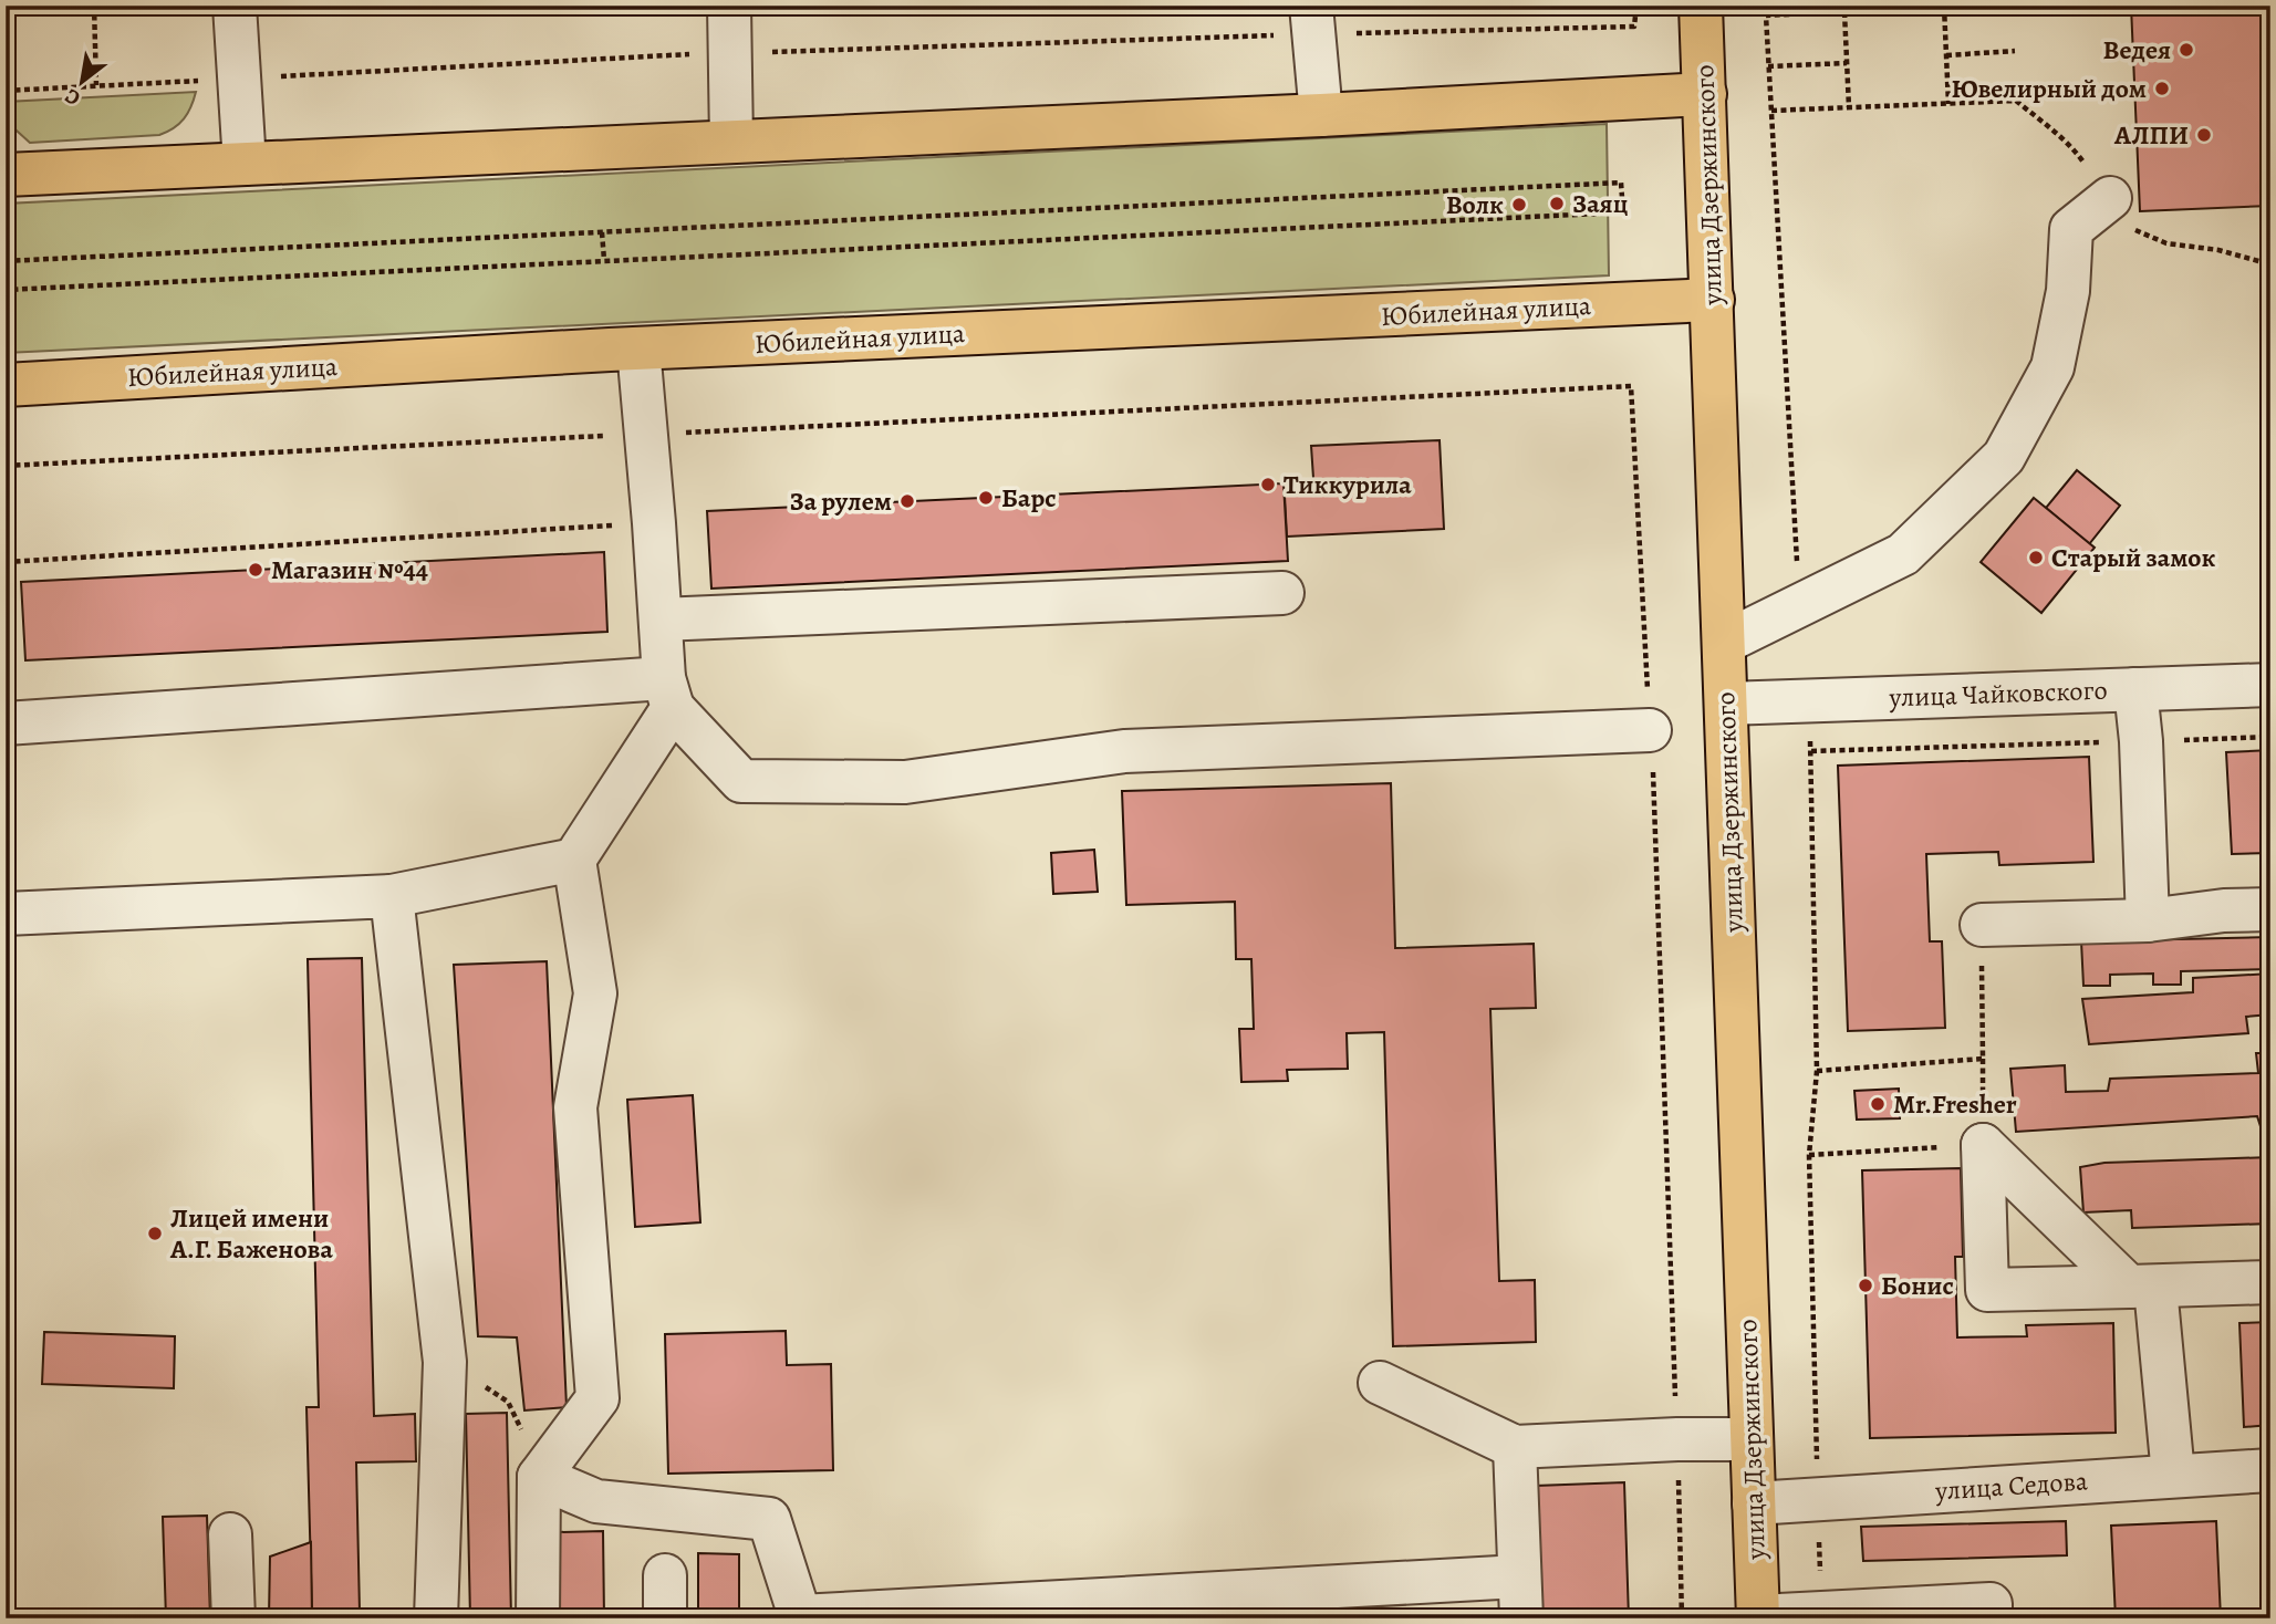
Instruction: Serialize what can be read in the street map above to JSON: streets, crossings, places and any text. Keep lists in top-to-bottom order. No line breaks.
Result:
{"streets":{"main road":["улица Дзержинского","Юбилейная улица"],"street":["улица Чайковского","улица Седова"]},"crossings":[["улица Дзержинского","Юбилейная улица"],["улица Дзержинского","улица Чайковского"],["улица Дзержинского","улица Седова"]],"places":["Ведея","Ювелирный дом","АЛПИ","Заяц","Волк","Тиккурила","Барс","За рулем","Старый замок","Магазин №44","Mr.Fresher","Лицей имени А.Г. Баженова","Бонис"],"north":"bottom left"}
